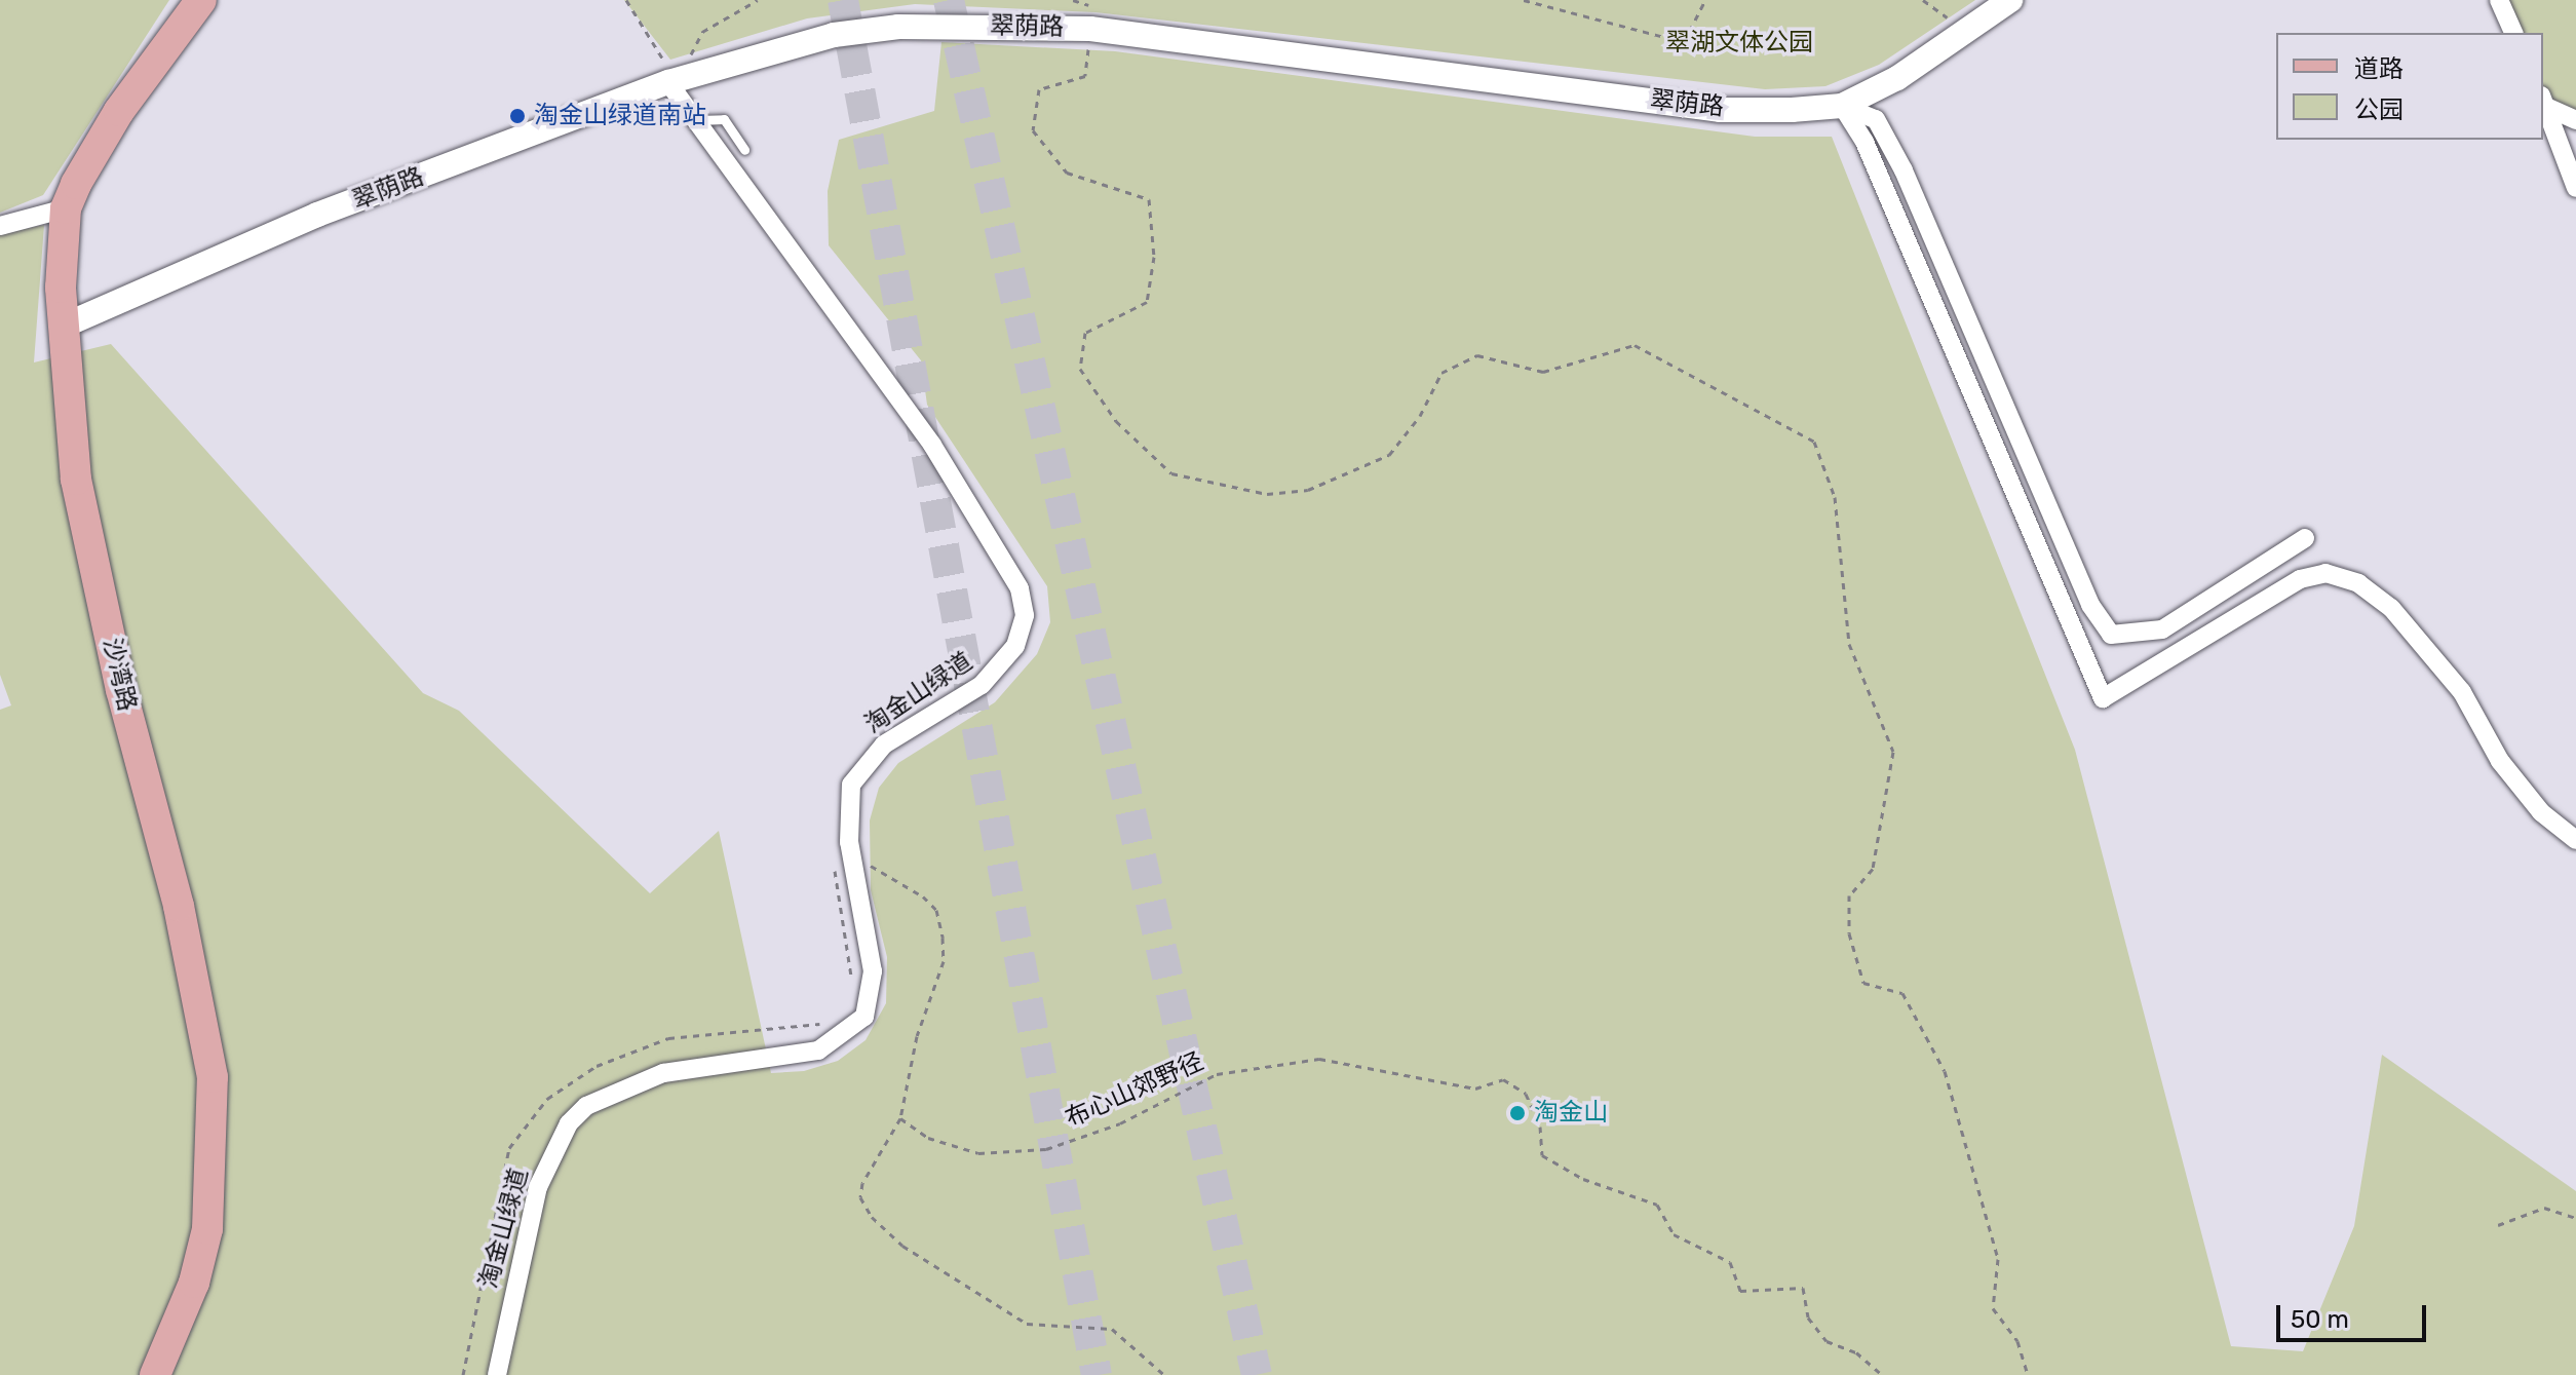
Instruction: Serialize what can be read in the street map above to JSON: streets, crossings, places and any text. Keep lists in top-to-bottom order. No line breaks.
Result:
{"streets":{"main road":["沙湾路"],"street":["翠荫路","淘金山绿道"],"path":["布心山郊野径"]},"crossings":[["翠荫路","沙湾路"],["翠荫路","淘金山绿道"]],"parks":["翠湖文体公园"],"places":["淘金山绿道南站","淘金山"],"legend":["道路","公园"],"scale_bar":"50 m"}
